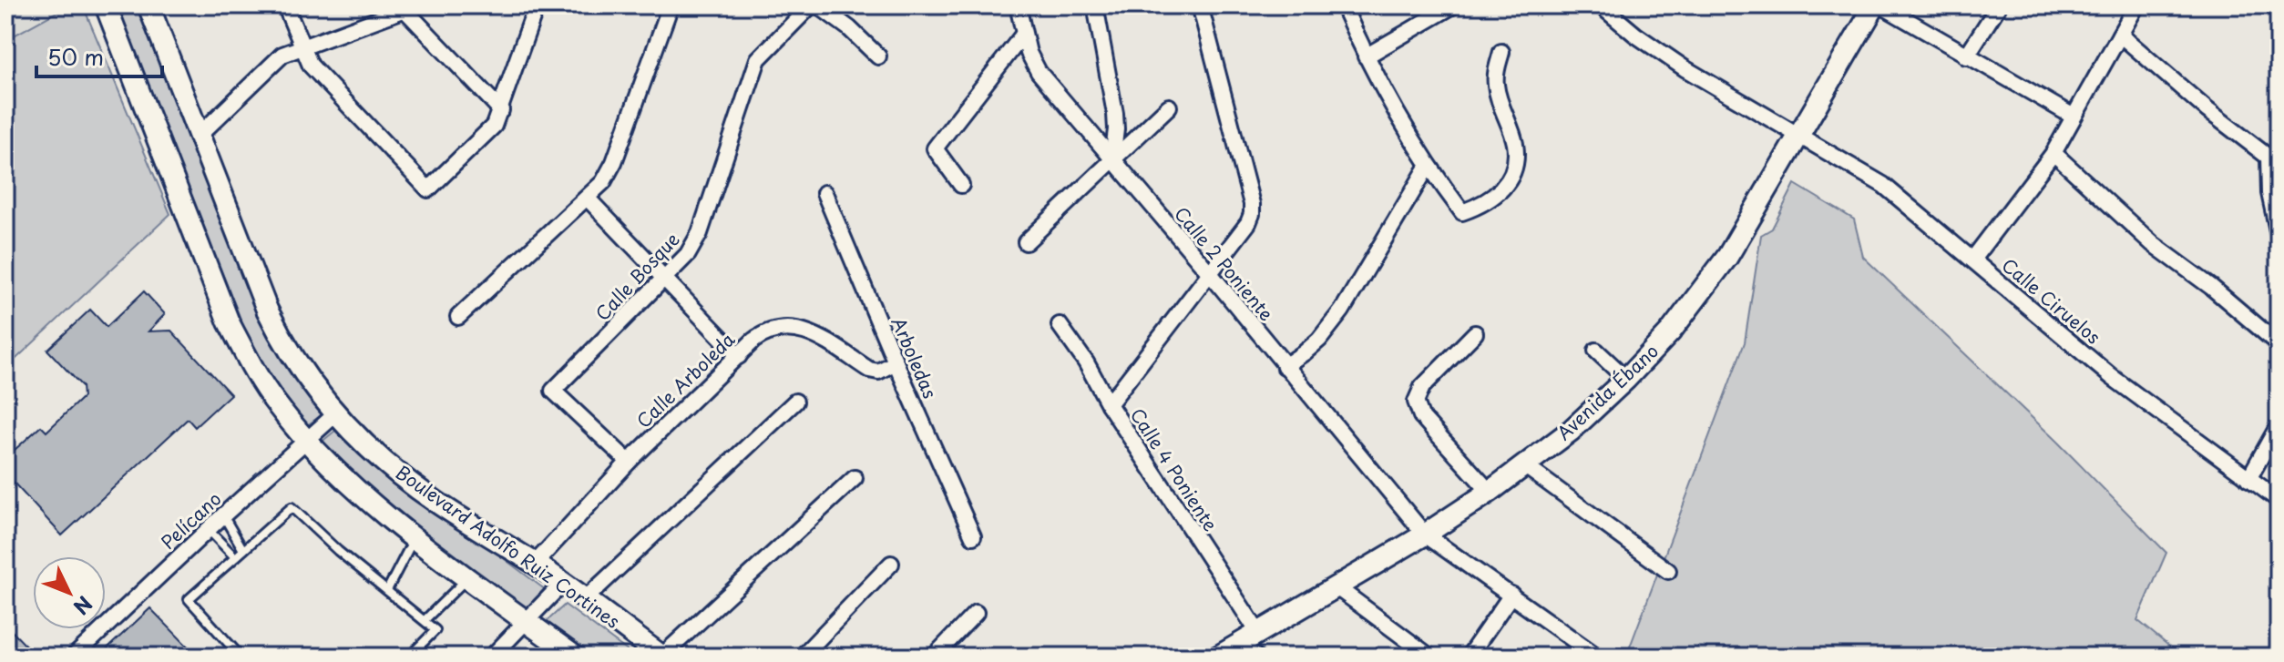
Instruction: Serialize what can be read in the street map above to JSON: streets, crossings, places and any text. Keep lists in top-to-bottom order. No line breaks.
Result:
{"streets":{"main road":["Avenida Ébano","Boulevard Adolfo Ruiz Cortines"],"street":["Calle 2 Poniente","Calle Bosque","Calle Ciruelos","Arboledas","Calle Arboleda","Calle 4 Poniente","Pelícano"]},"crossings":[["Calle 2 Poniente","Avenida Ébano"],["Calle Bosque","Calle Arboleda"],["Calle Ciruelos","Avenida Ébano"],["Arboledas","Calle Arboleda"],["Calle Arboleda","Boulevard Adolfo Ruiz Cortines"],["Avenida Ébano","Calle 4 Poniente"],["Pelícano","Boulevard Adolfo Ruiz Cortines"]],"scale_bar":"50 m","north":"bottom right"}
